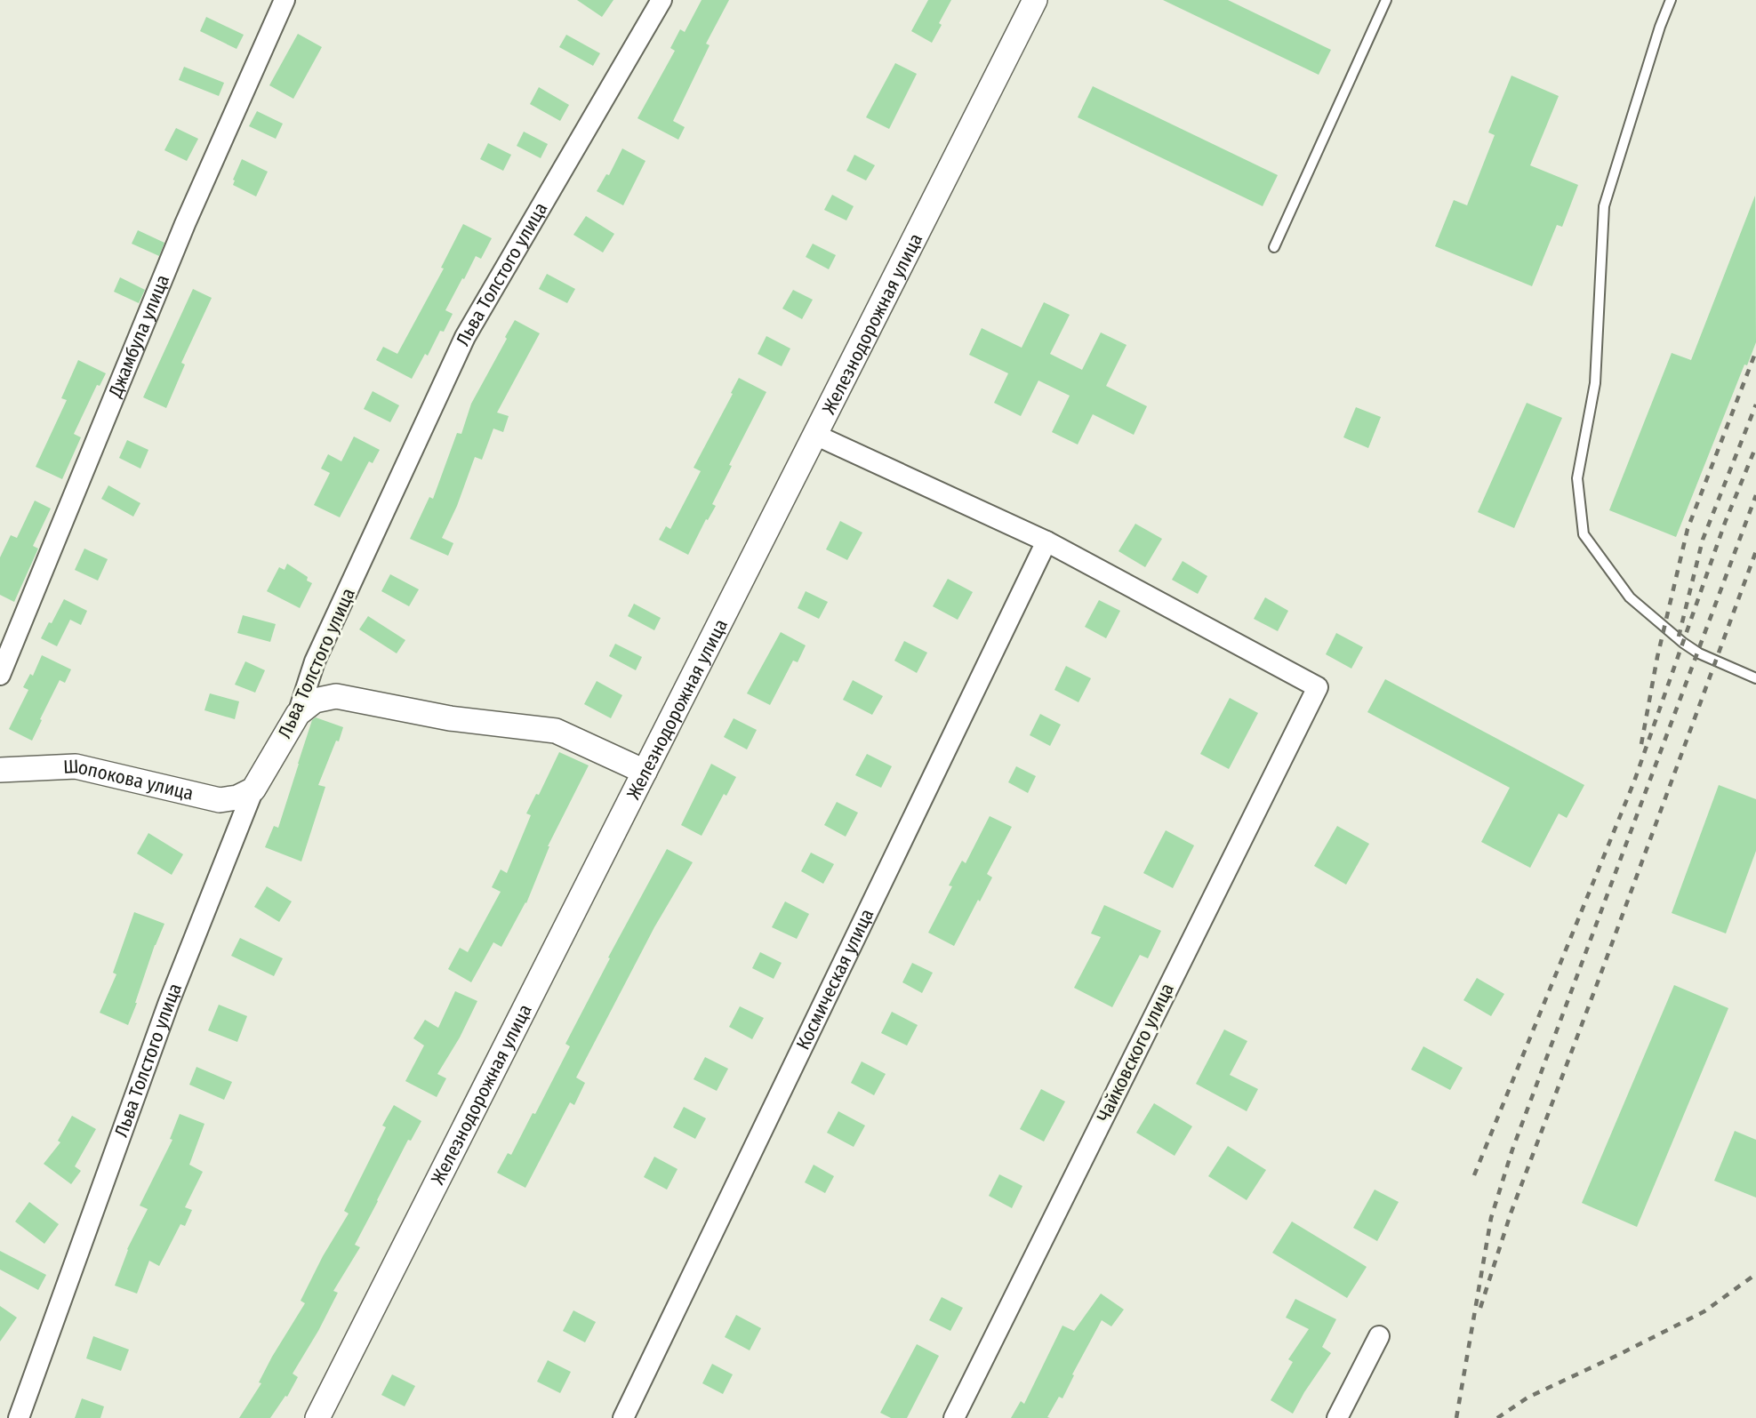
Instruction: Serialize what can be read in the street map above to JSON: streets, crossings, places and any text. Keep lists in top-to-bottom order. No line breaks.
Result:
{"streets":{"street":["Льва Толстого улица","Железнодорожная улица","Джамбула улица","Шопокова улица","Космическая улица","Чайковского улица"]},"crossings":[["Льва Толстого улица","Шопокова улица"],["Космическая улица","Чайковского улица"]]}
